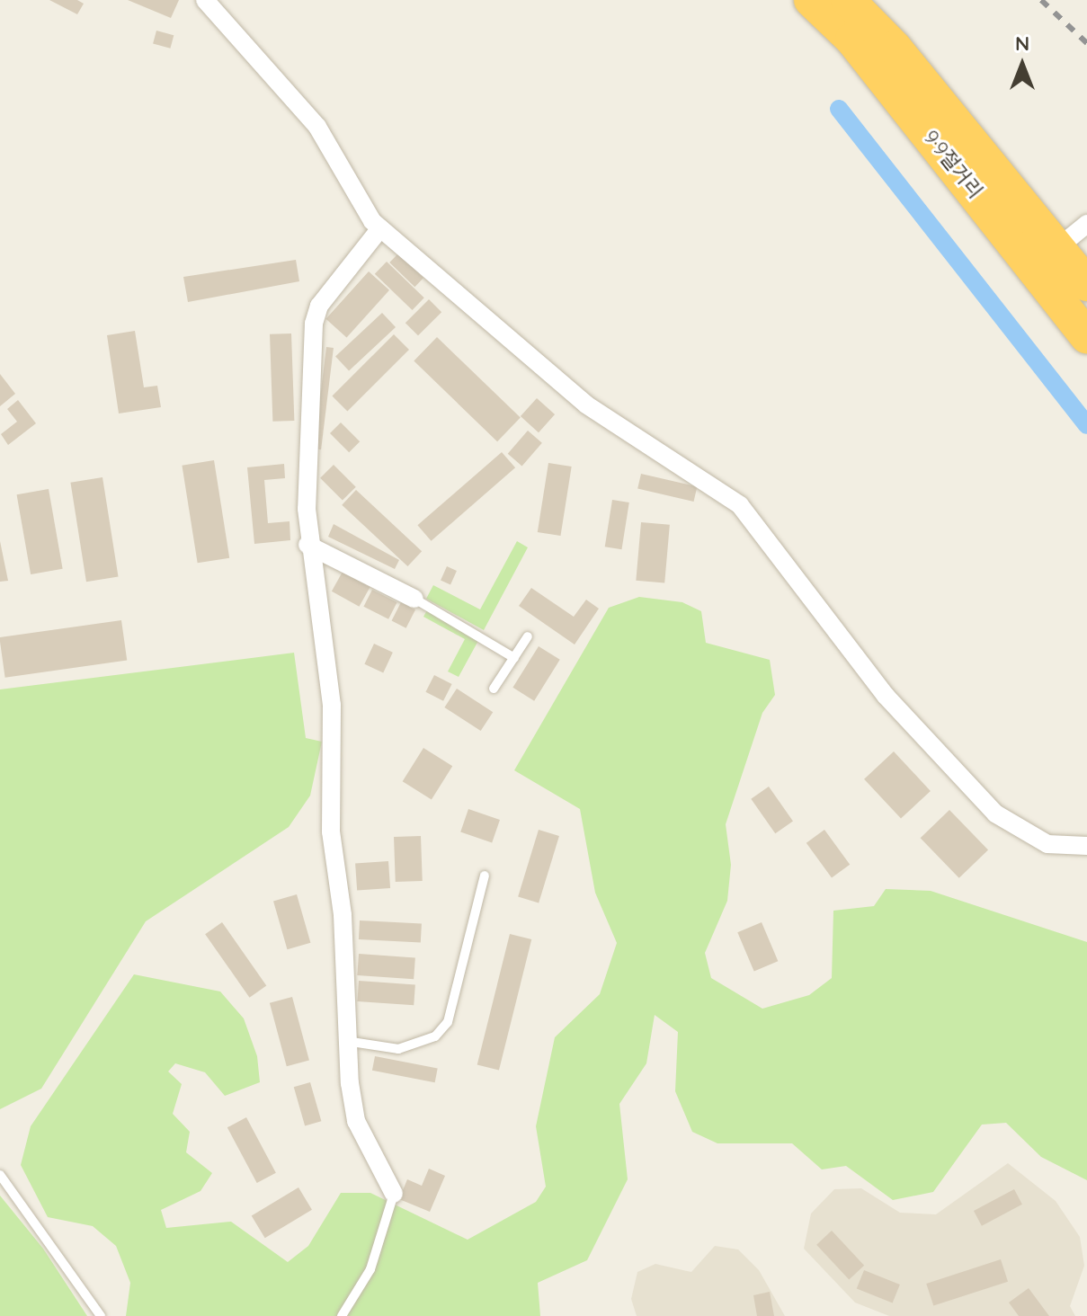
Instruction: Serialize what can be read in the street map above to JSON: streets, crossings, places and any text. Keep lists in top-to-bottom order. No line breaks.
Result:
{"streets":{"highway":["9·9절거리"]},"north":"top"}
